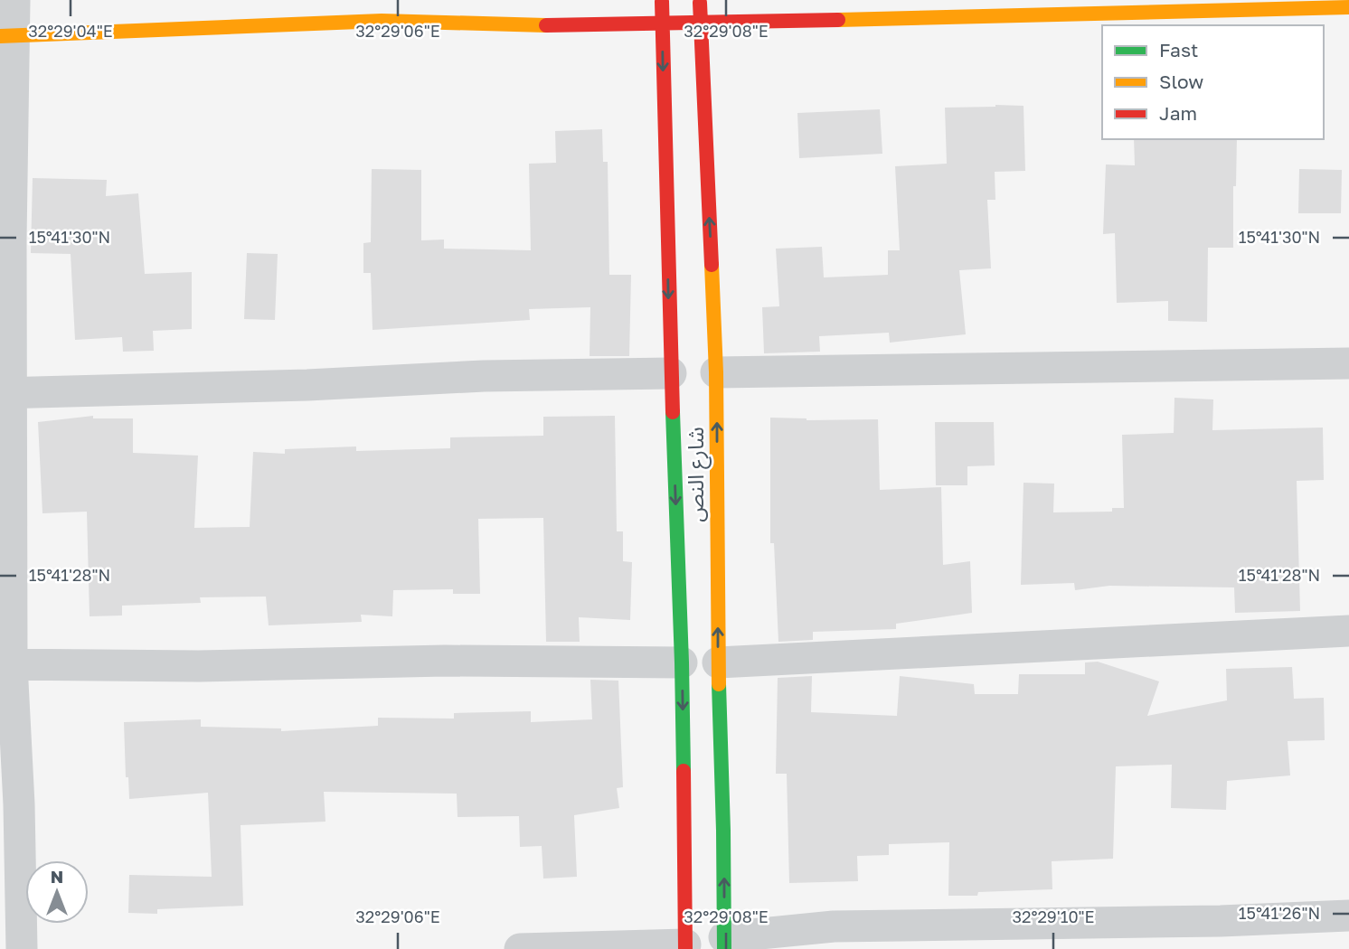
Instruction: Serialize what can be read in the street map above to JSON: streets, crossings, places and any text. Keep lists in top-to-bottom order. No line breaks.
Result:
{"streets":{"main road":["شارع النص"]},"legend":["Fast","Slow","Jam"],"north":"top","coordinates":["32°29'04\"E","32°29'06\"E","32°29'08\"E","15°41'30\"N","15°41'28\"N","15°41'26\"N","32°29'10\"E"]}
